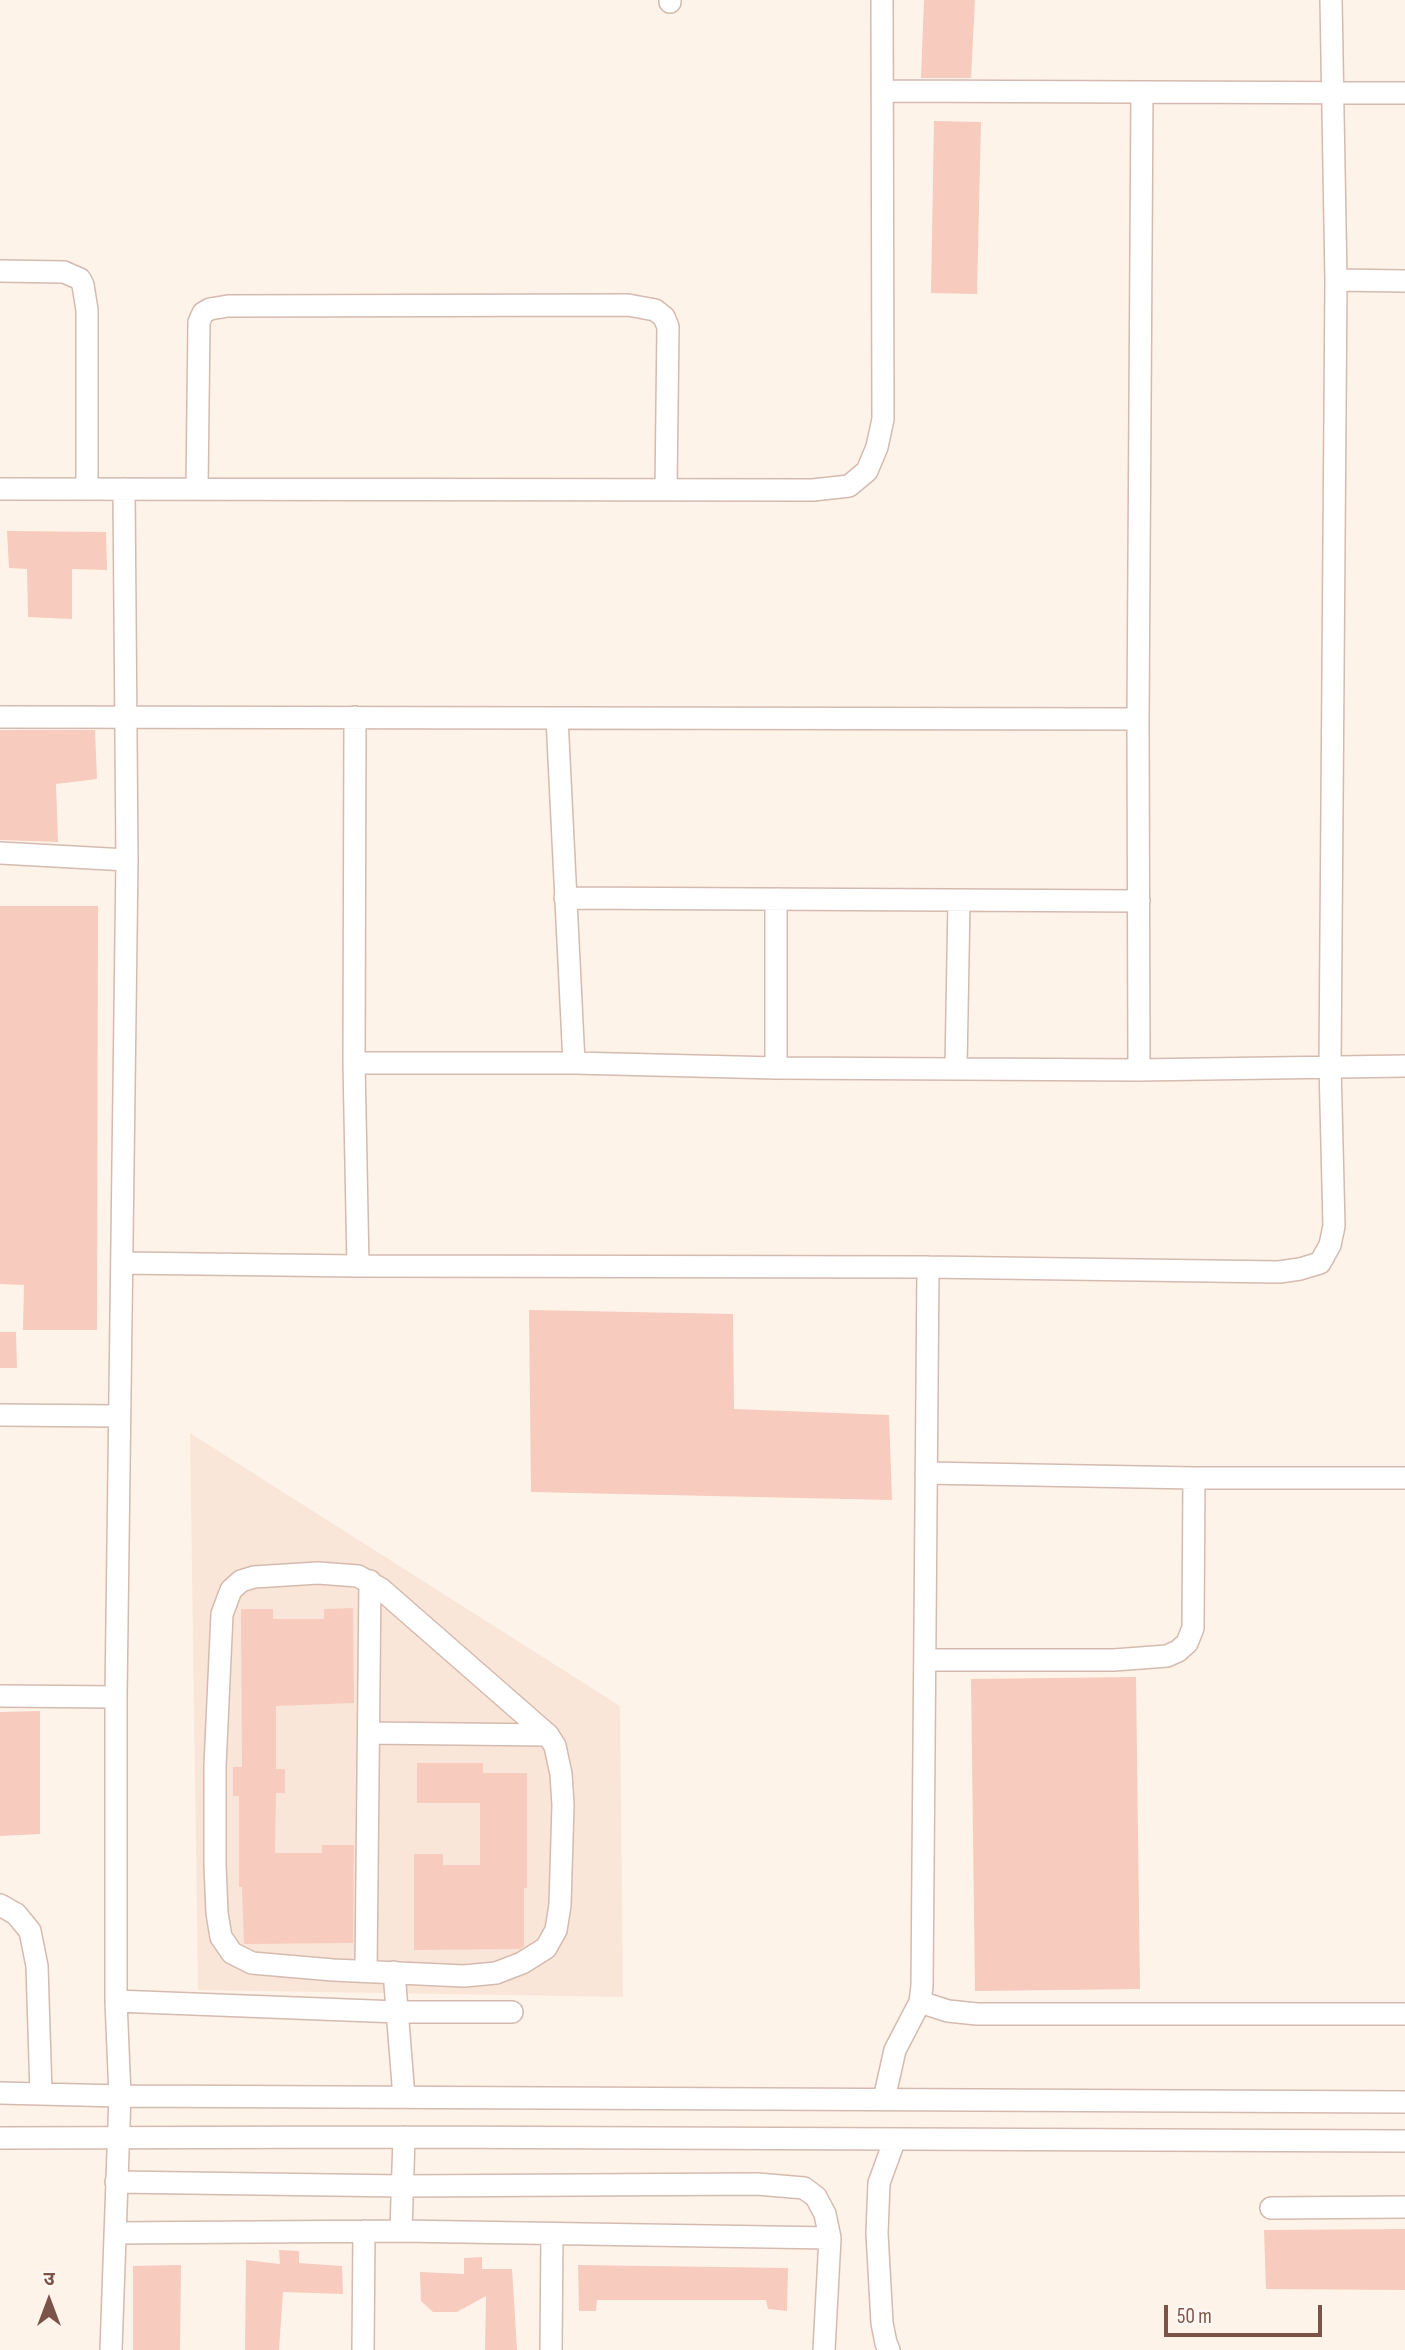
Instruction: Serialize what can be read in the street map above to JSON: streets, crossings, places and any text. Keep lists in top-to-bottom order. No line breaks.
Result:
{"scale_bar":"50 m","north":"top"}
